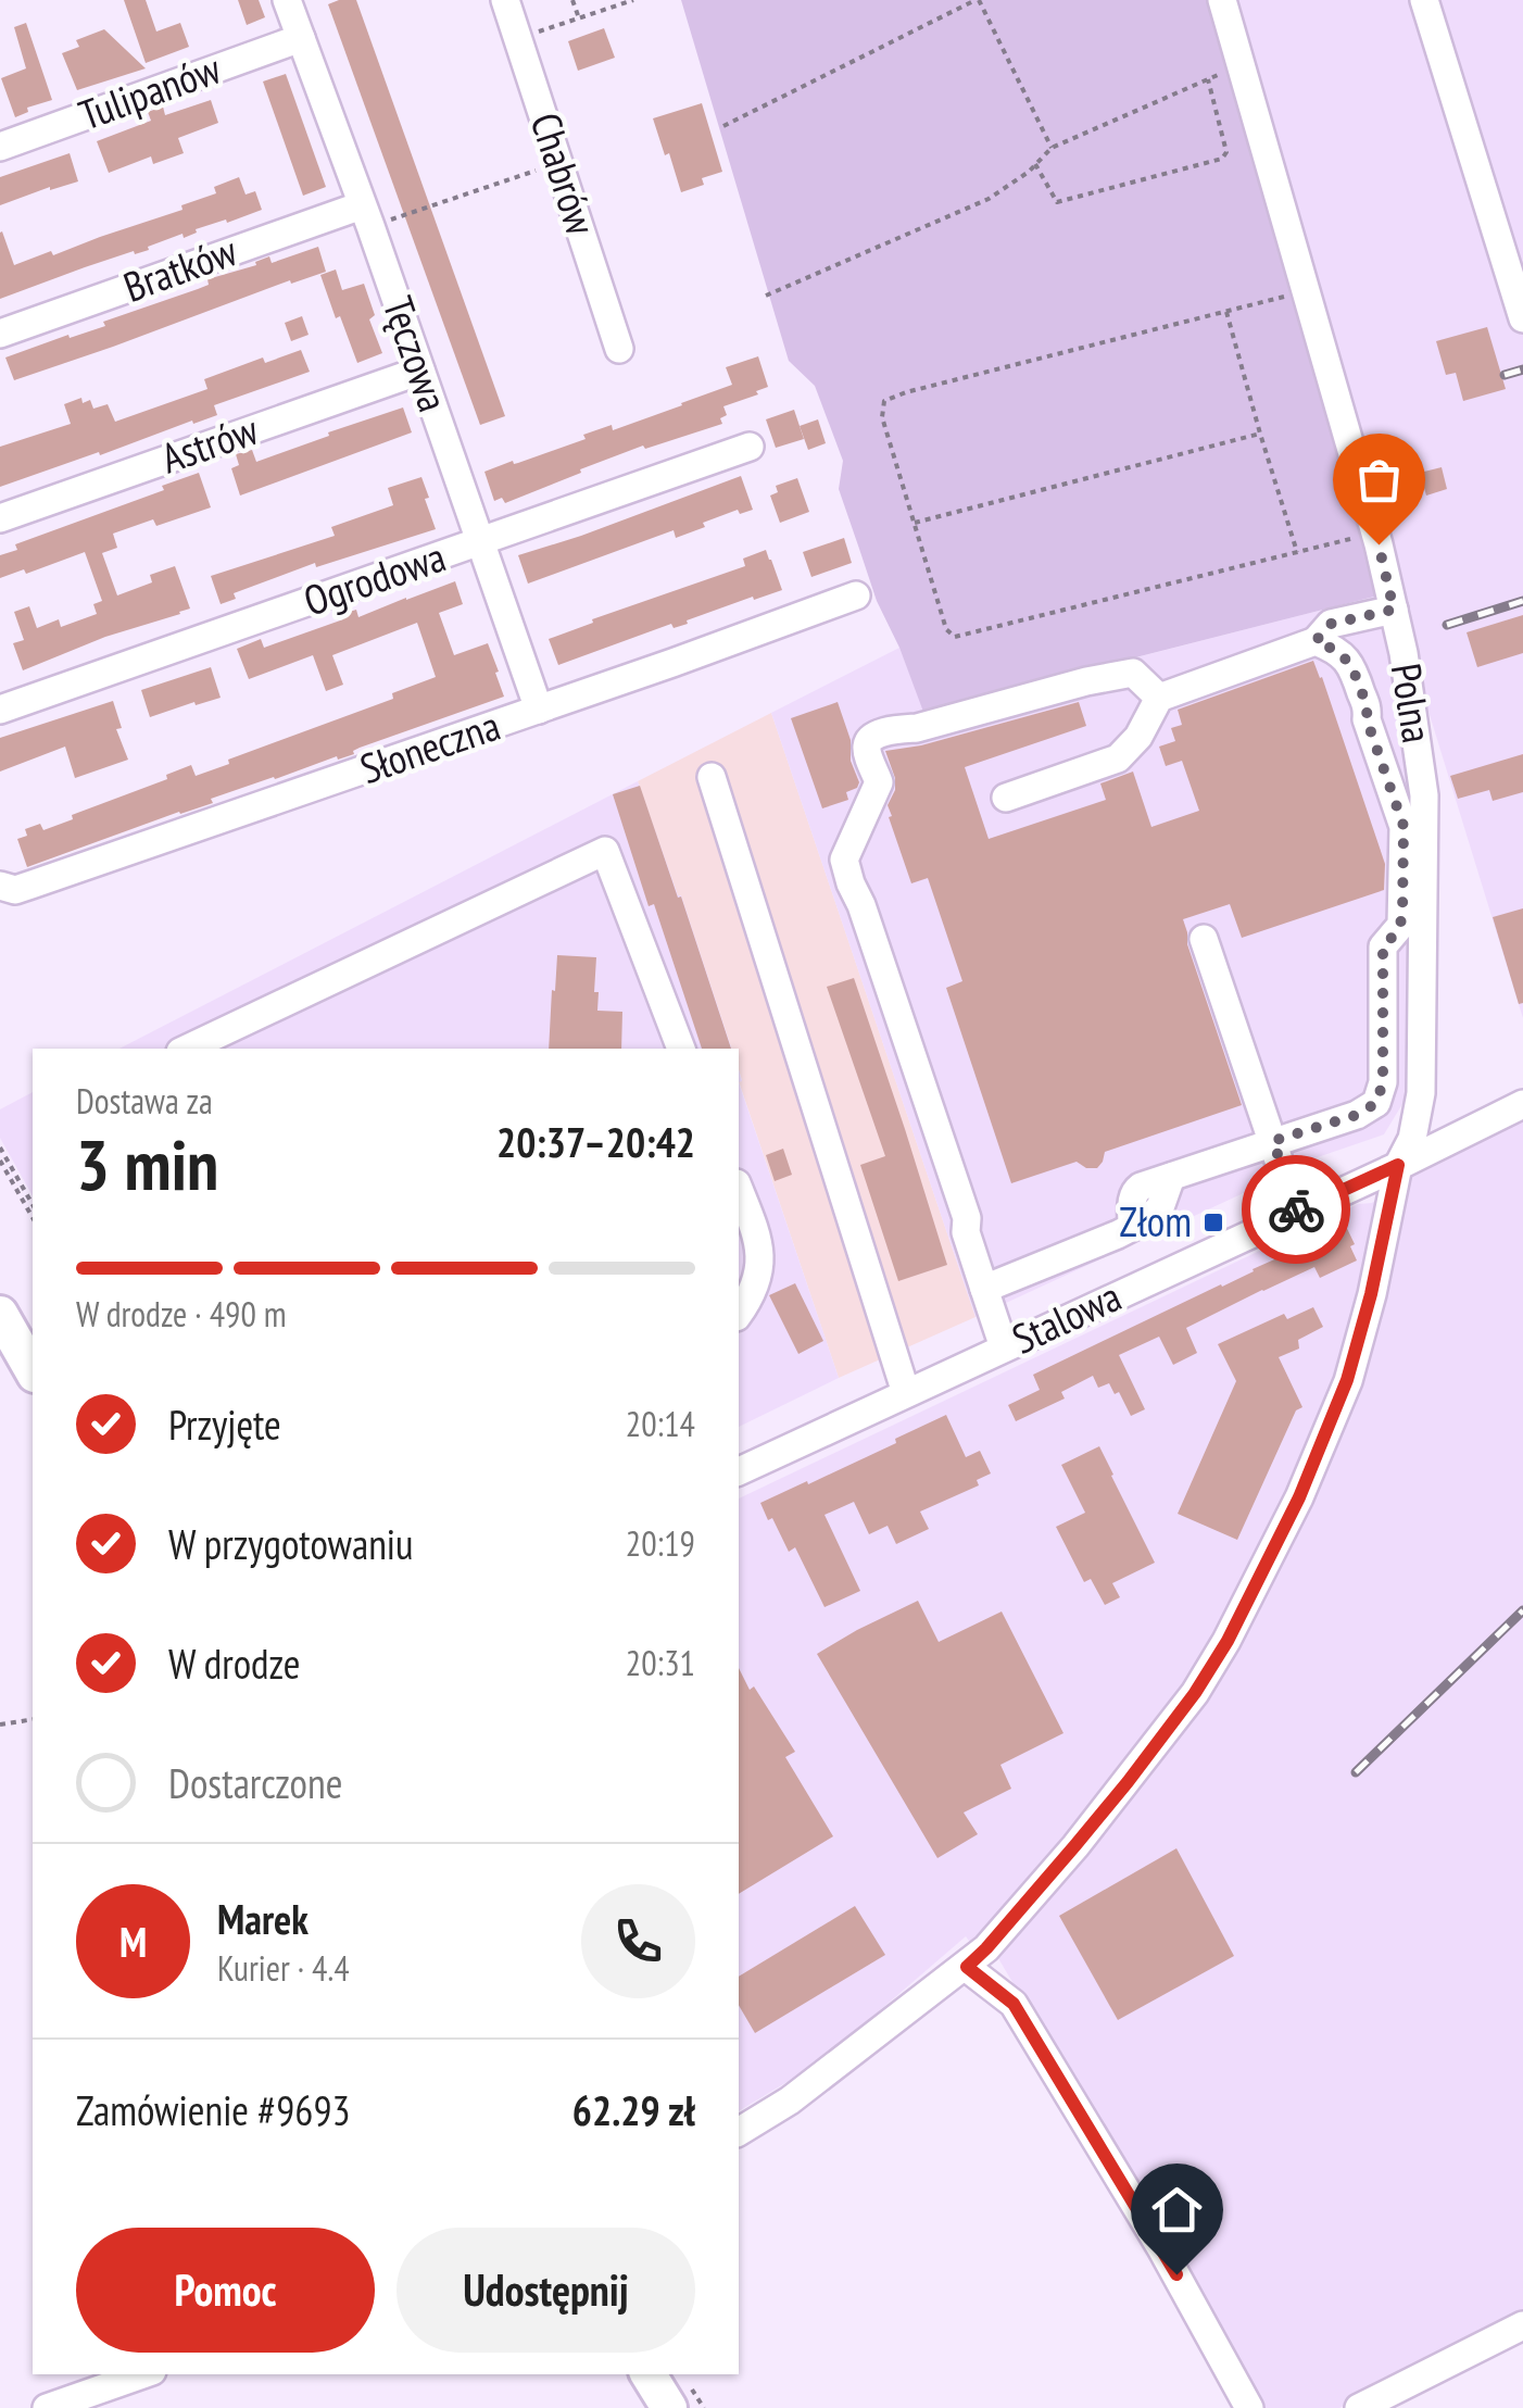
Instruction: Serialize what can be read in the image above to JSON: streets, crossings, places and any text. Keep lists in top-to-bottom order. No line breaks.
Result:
{"streets":{"street":["Tulipanów","Chabrów","Bratków","Tęczowa","Astrów","Ogrodowa","Polna","Słoneczna","Stalowa"]},"crossings":[["Tulipanów","Tęczowa"],["Bratków","Tęczowa"],["Tęczowa","Astrów"],["Tęczowa","Ogrodowa"],["Tęczowa","Słoneczna"],["Polna","Stalowa"]],"places":{"transit":["Złom"]},"page":{"heading":["3 min","Dostawa za","20:37–20:42"],"panel":["Marek","Kurier · 4.4","Zamówienie #9693","62.29 zł"],"bar":"W drodze · 490 m","list":[["Przyjęte","20:14"],["W przygotowaniu","20:19"],["W drodze","20:31"],"Dostarczone"],"round":"M","buttons":["Pomoc","Udostępnij"]}}
